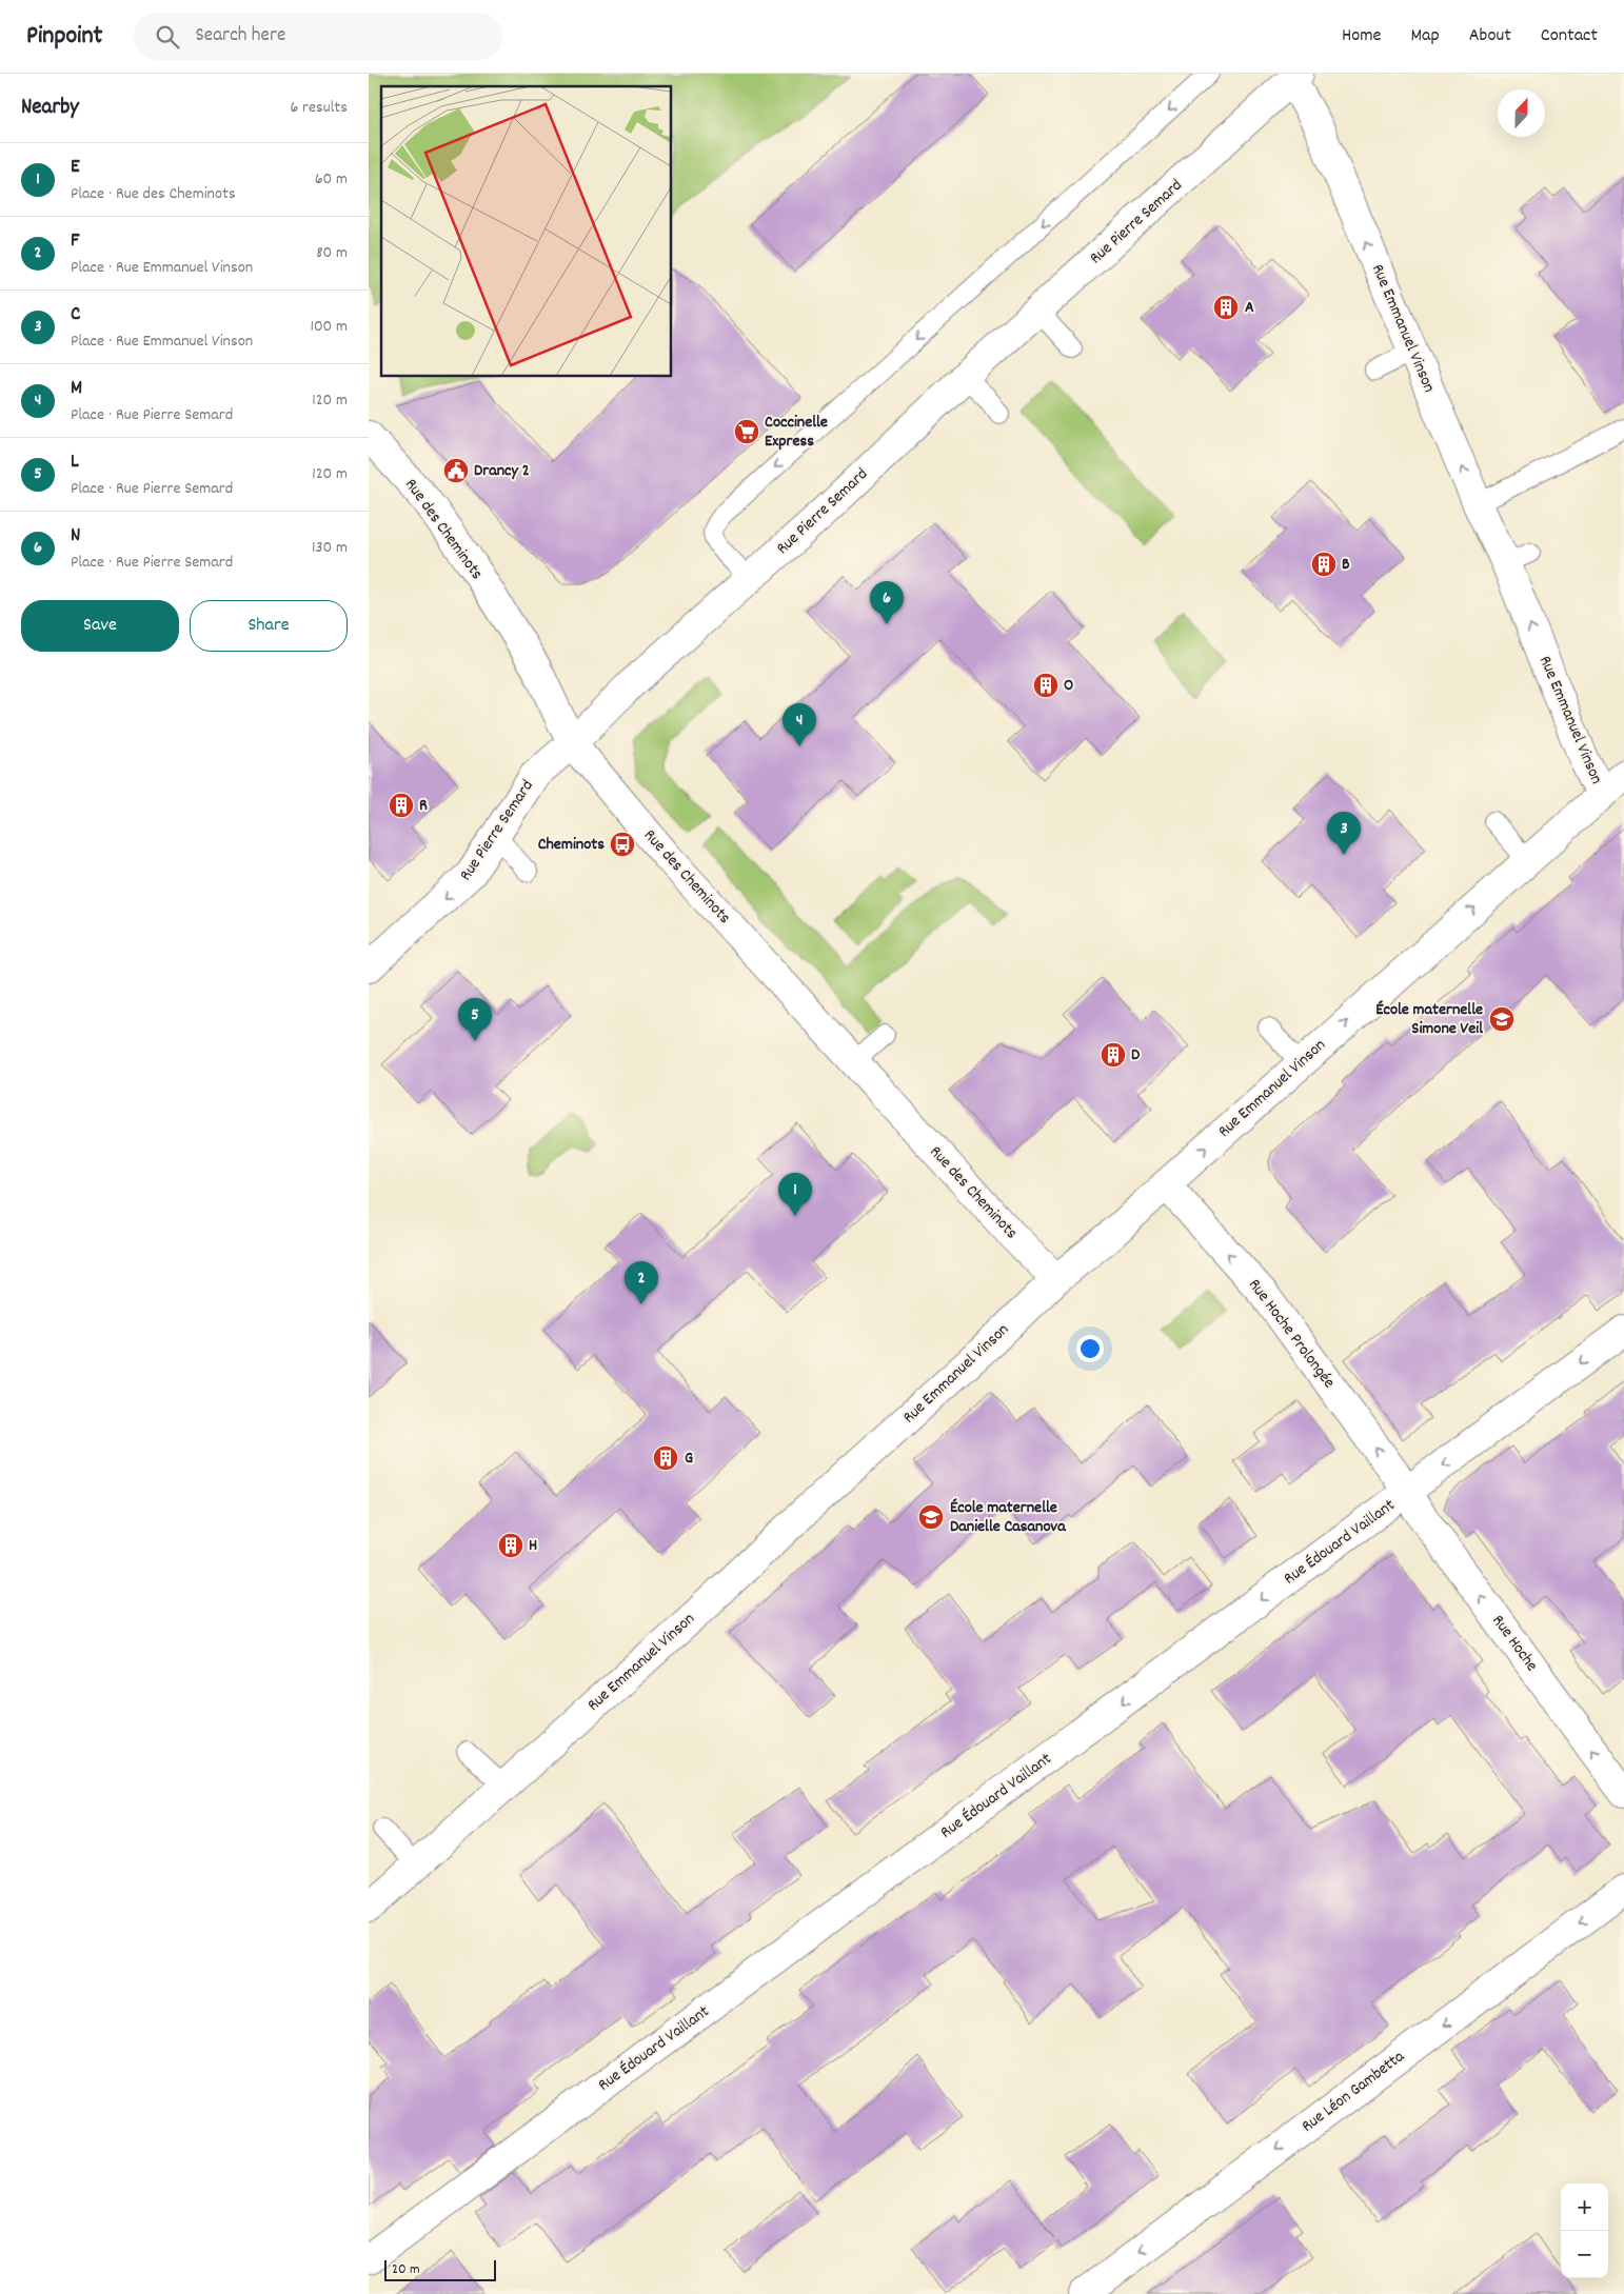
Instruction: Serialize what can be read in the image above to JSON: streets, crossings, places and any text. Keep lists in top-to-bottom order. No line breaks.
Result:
{"streets":{"street":["Rue Pierre Semard","Rue Emmanuel Vinson","Rue des Cheminots","Rue Hoche Prolongée","Rue Édouard Vaillant","Rue Hoche","Rue Léon Gambetta"]},"crossings":[["Rue Pierre Semard","Rue Emmanuel Vinson"],["Rue Pierre Semard","Rue des Cheminots"],["Rue Emmanuel Vinson","Rue des Cheminots"],["Rue Emmanuel Vinson","Rue Hoche Prolongée"],["Rue Hoche Prolongée","Rue Édouard Vaillant"],["Rue Hoche Prolongée","Rue Hoche"],["Rue Édouard Vaillant","Rue Hoche"]],"one_way":["Rue Emmanuel Vinson","Rue Hoche Prolongée","Rue Édouard Vaillant","Rue Hoche","Rue Léon Gambetta"],"places":{"building":["A","B","O","R","D","G","H"],"supermarket":["Coccinelle Express"],"public building":["Drancy 2"],"bus stop":["Cheminots"],"school or university":["École maternelle Simone Veil","École maternelle Danielle Casanova"]},"scale_bar":"20 m","north":"top","page":{"header":"Pinpoint","search":"Search here","nav":["Home","Map","About","Contact"],"heading":["Nearby","6 results"],"list":[{"mark":"1","name":"E","note":"Place · Rue des Cheminots","value":"60 m"},{"mark":"2","name":"F","note":"Place · Rue Emmanuel Vinson","value":"80 m"},{"mark":"3","name":"C","note":"Place · Rue Emmanuel Vinson","value":"100 m"},{"mark":"4","name":"M","note":"Place · Rue Pierre Semard","value":"120 m"},{"mark":"5","name":"L","note":"Place · Rue Pierre Semard","value":"120 m"},{"mark":"6","name":"N","note":"Place · Rue Pierre Semard","value":"130 m"}],"pins":["6","4","3","5","1","2"],"buttons":["Save","Share"],"map_buttons":["+","−"],"scale":"20 m"}}
